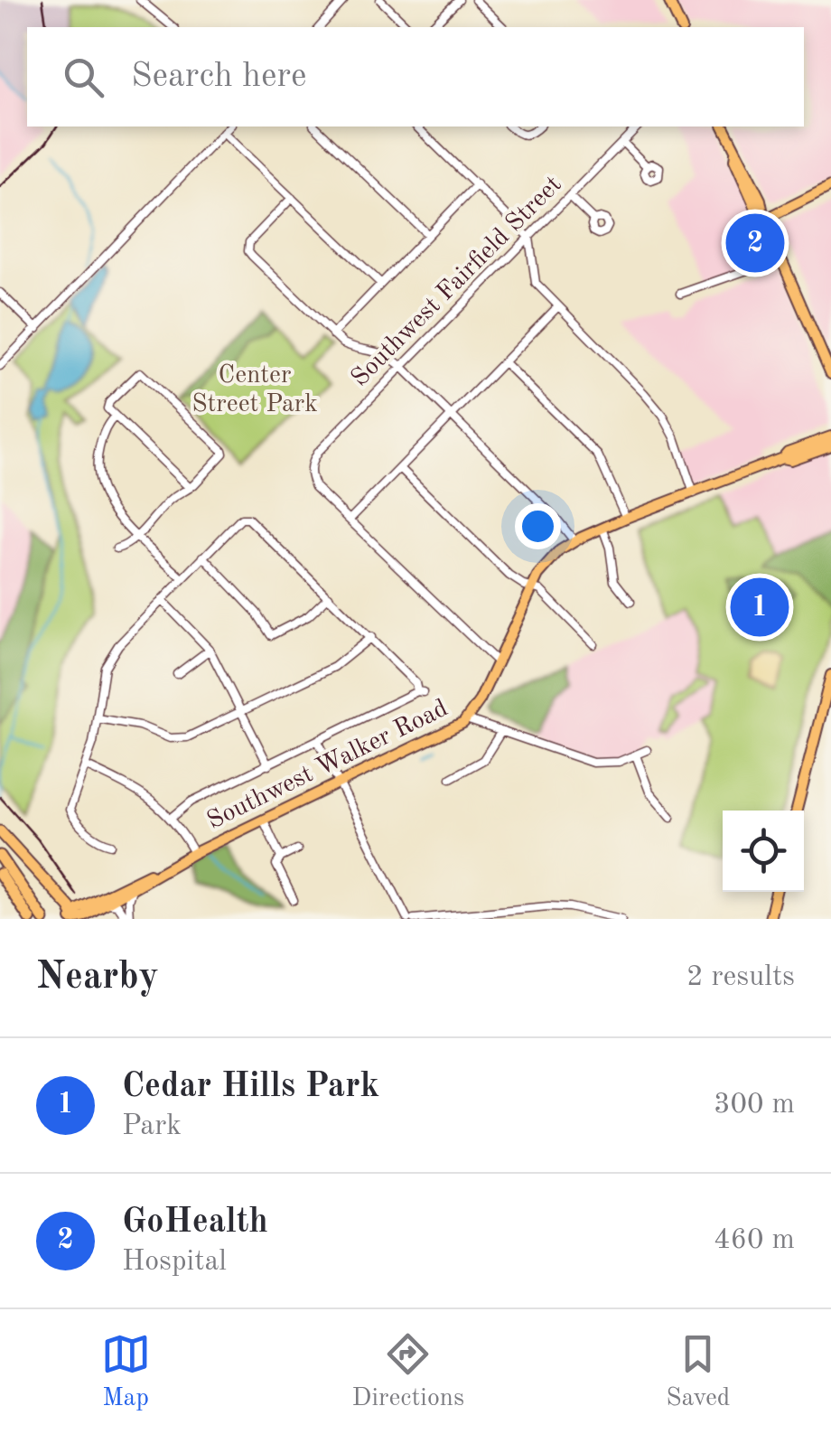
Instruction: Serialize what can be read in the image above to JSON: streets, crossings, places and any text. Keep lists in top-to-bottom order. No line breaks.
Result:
{"streets":{"main road":["Southwest Walker Road"],"street":["Southwest Fairfield Street"]},"parks":["Center Street Park"],"page":{"search":"Search here","pins":["2","1"],"heading":["Nearby","2 results"],"list":[{"mark":"1","name":"Cedar Hills Park","note":"Park","value":"300 m"},{"mark":"2","name":"GoHealth","note":"Hospital","value":"460 m"}],"nav":["Map","Directions","Saved"]}}
